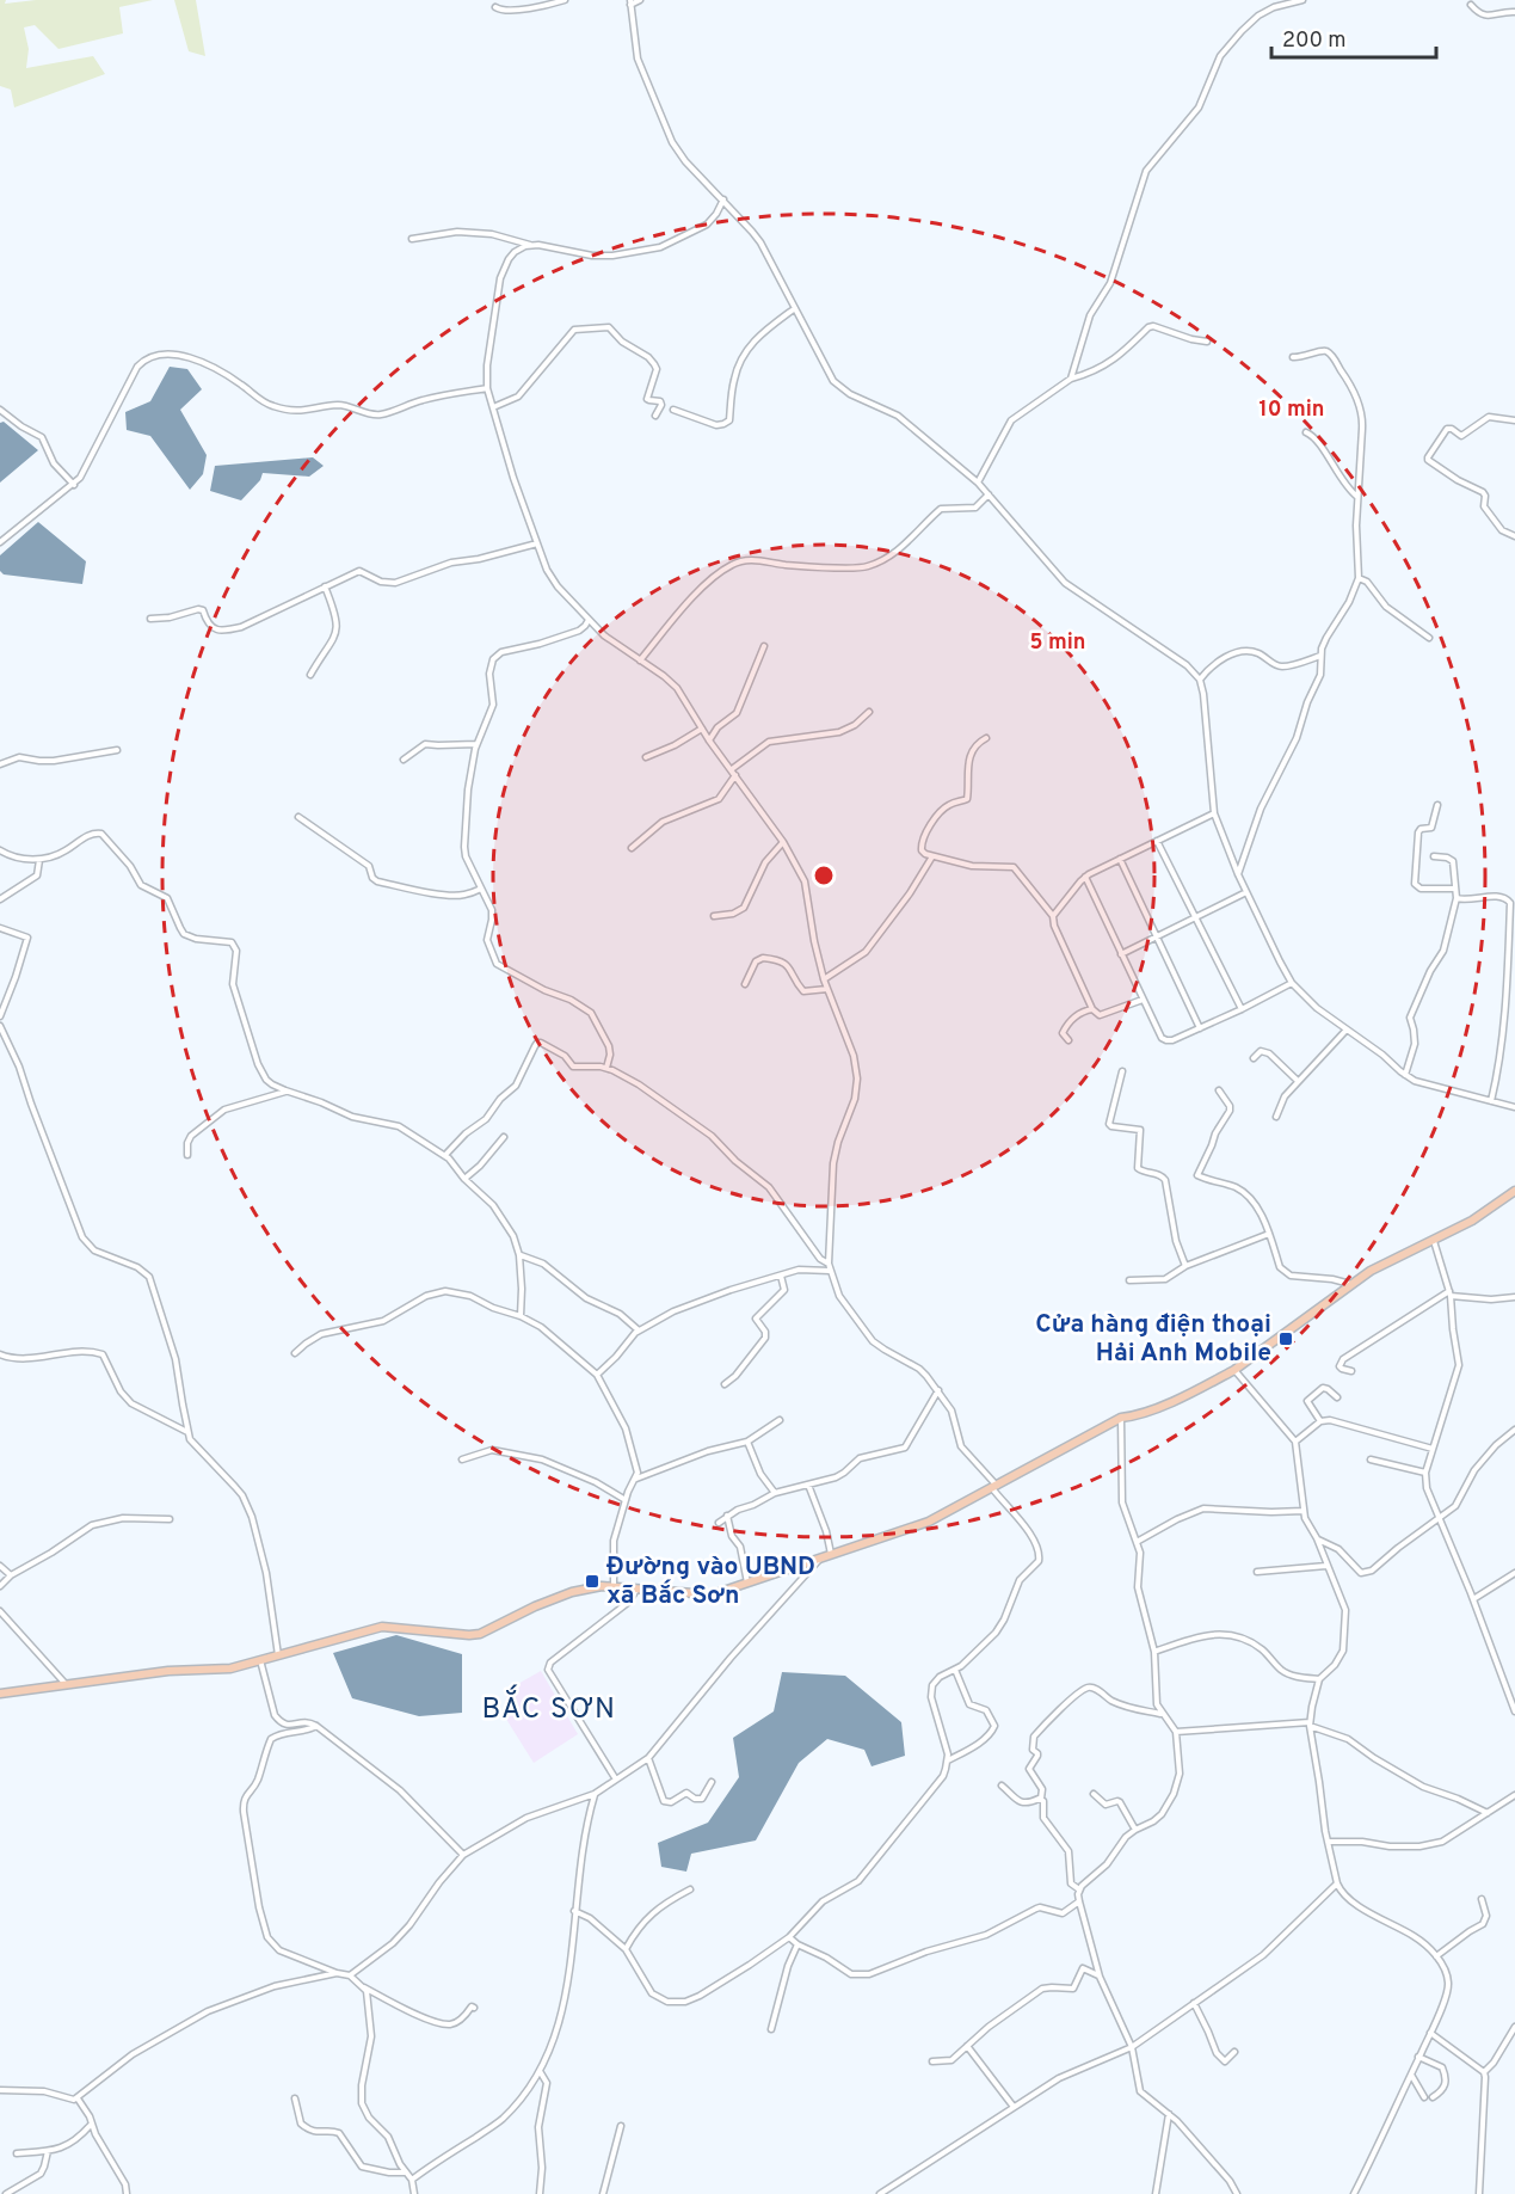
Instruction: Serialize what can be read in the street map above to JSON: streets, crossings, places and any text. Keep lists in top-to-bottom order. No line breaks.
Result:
{"districts":["BẮC SƠN"],"places":{"transit":["Cửa hàng điện thoại Hải Anh Mobile","Đường vào UBND xã Bắc Sơn"]},"scale_bar":"200 m","rings":["10 min","5 min"]}
